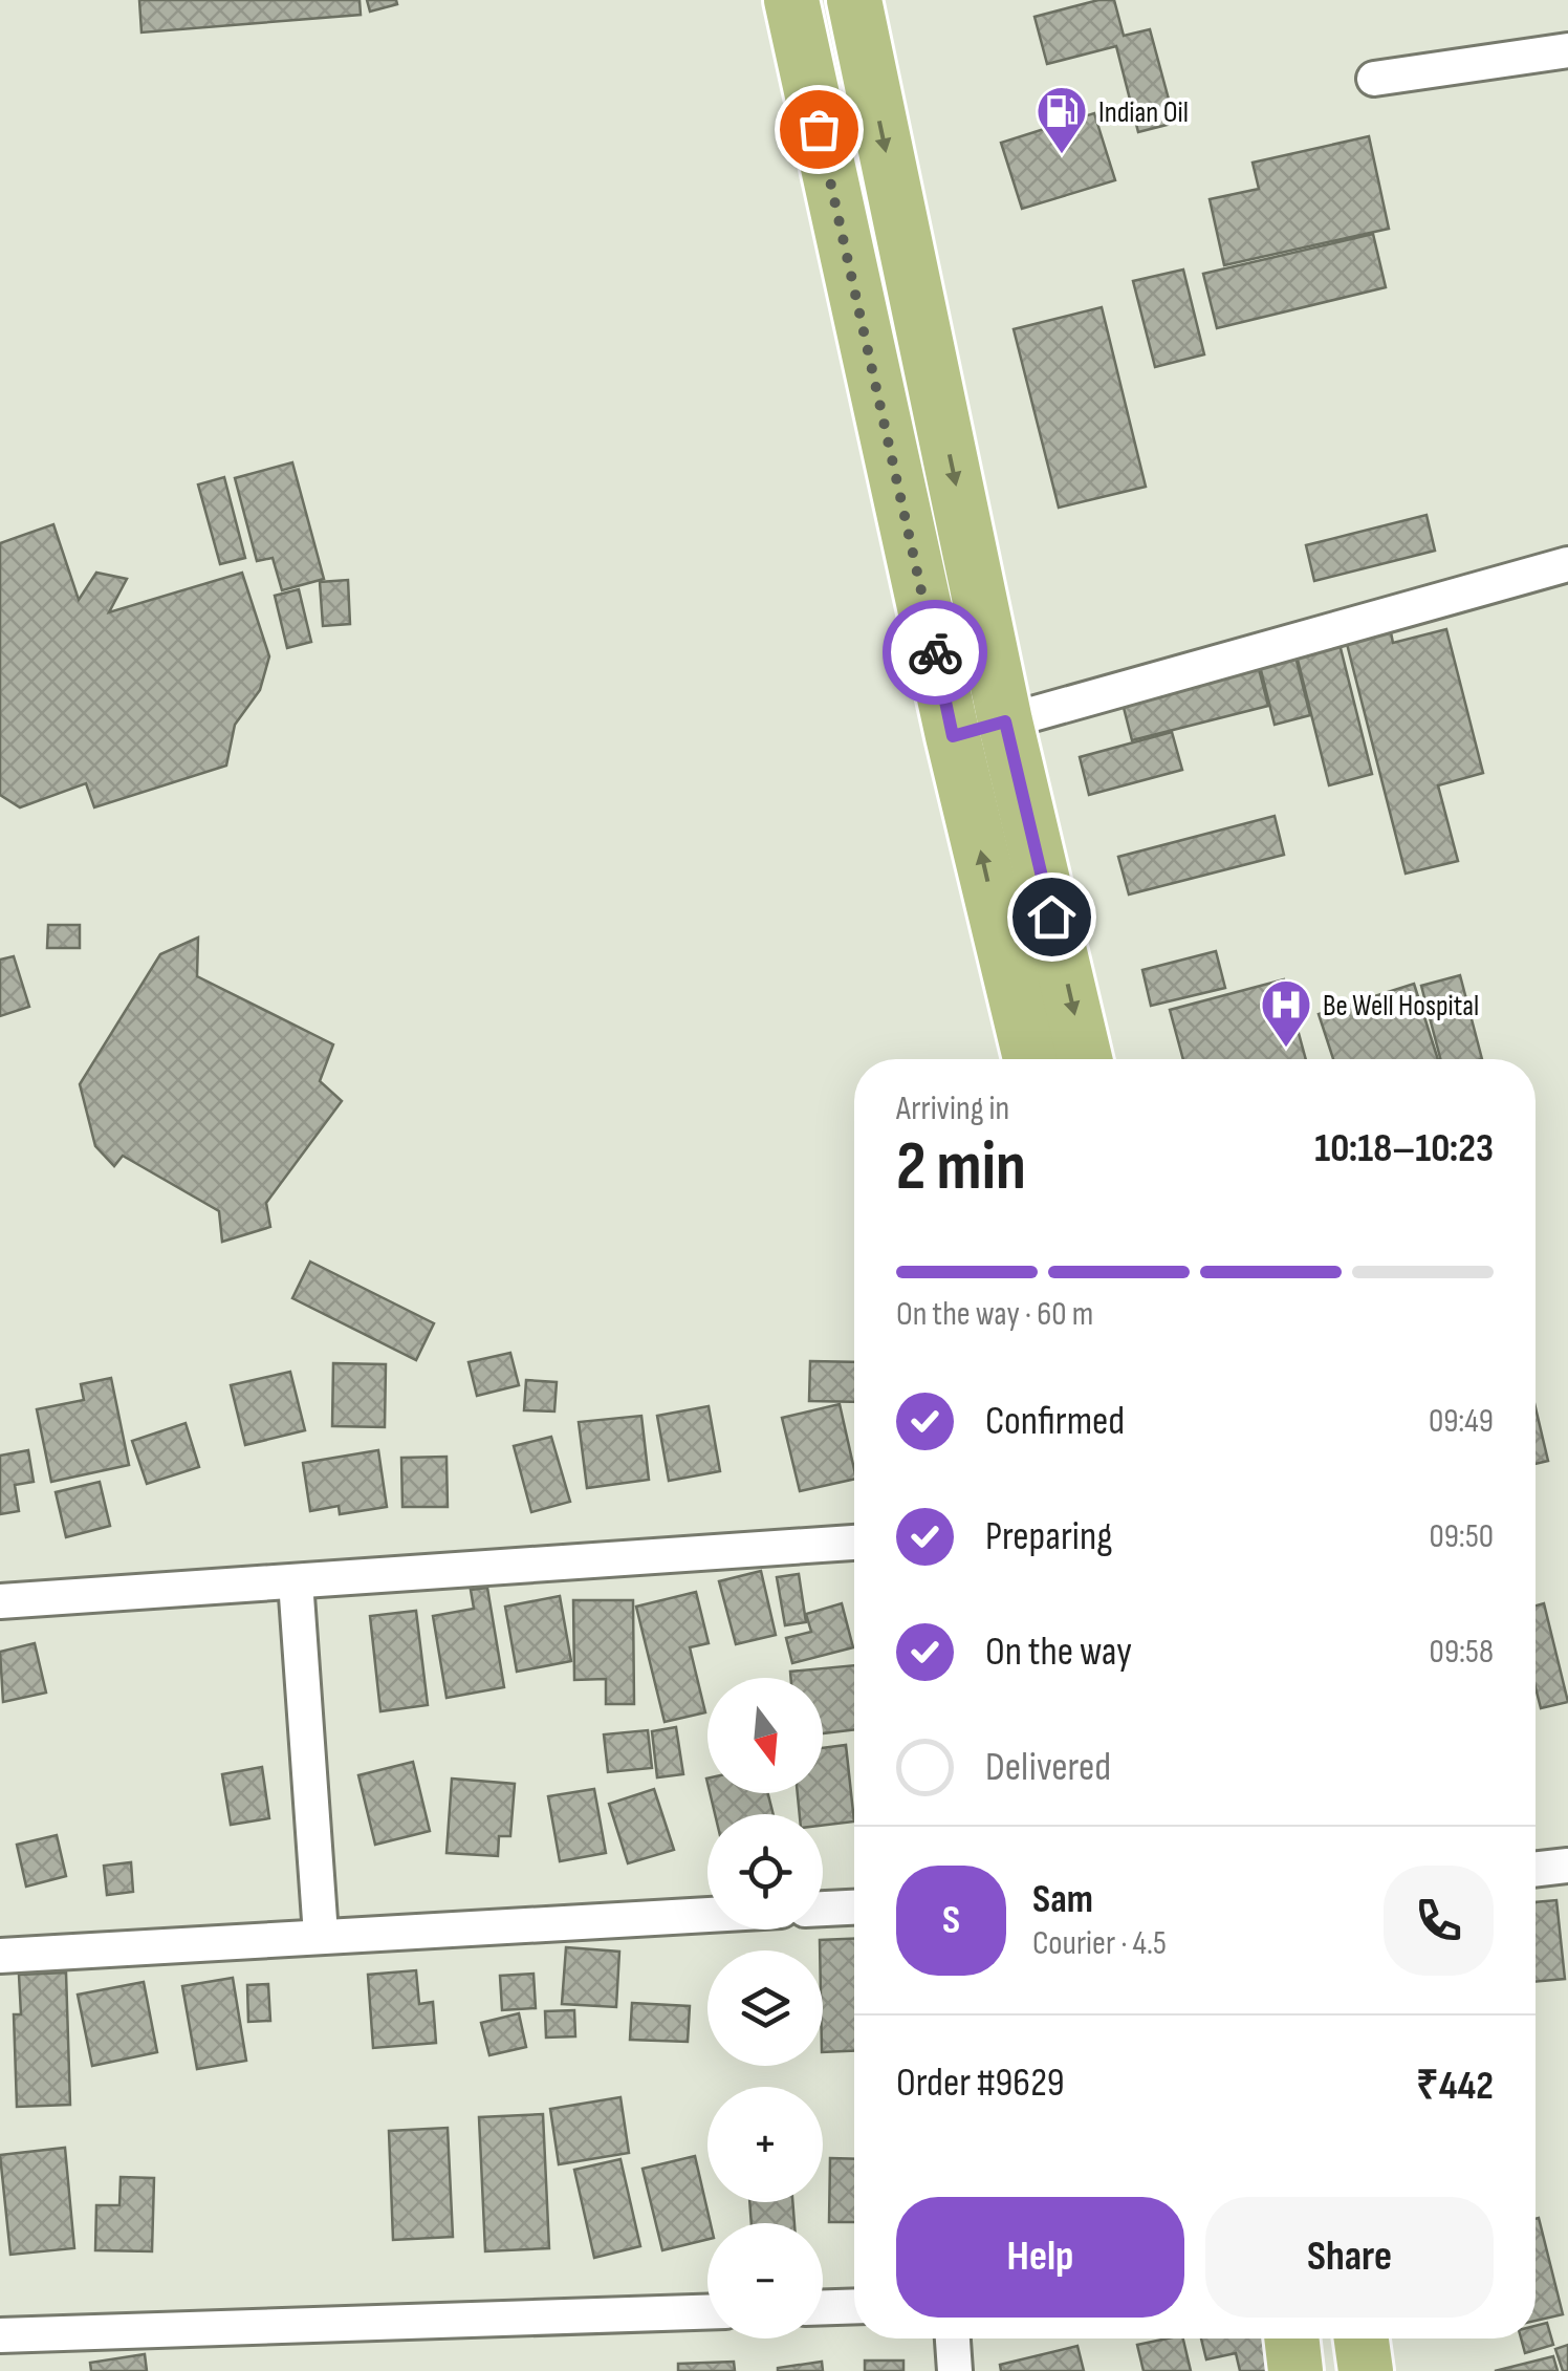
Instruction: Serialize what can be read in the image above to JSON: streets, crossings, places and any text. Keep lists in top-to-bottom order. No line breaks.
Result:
{"places":{"fuel station":["Indian Oil"],"hospital":["Be Well Hospital"]},"north":"bottom","page":{"heading":["2 min","Arriving in","10:18–10:23"],"panel":["Sam","Courier · 4.5","Order #9629","₹442"],"bar":"On the way · 60 m","list":[["Confirmed","09:49"],["Preparing","09:50"],["On the way","09:58"],"Delivered"],"map_buttons":["+","−"],"round":"S","buttons":["Help","Share"]}}
